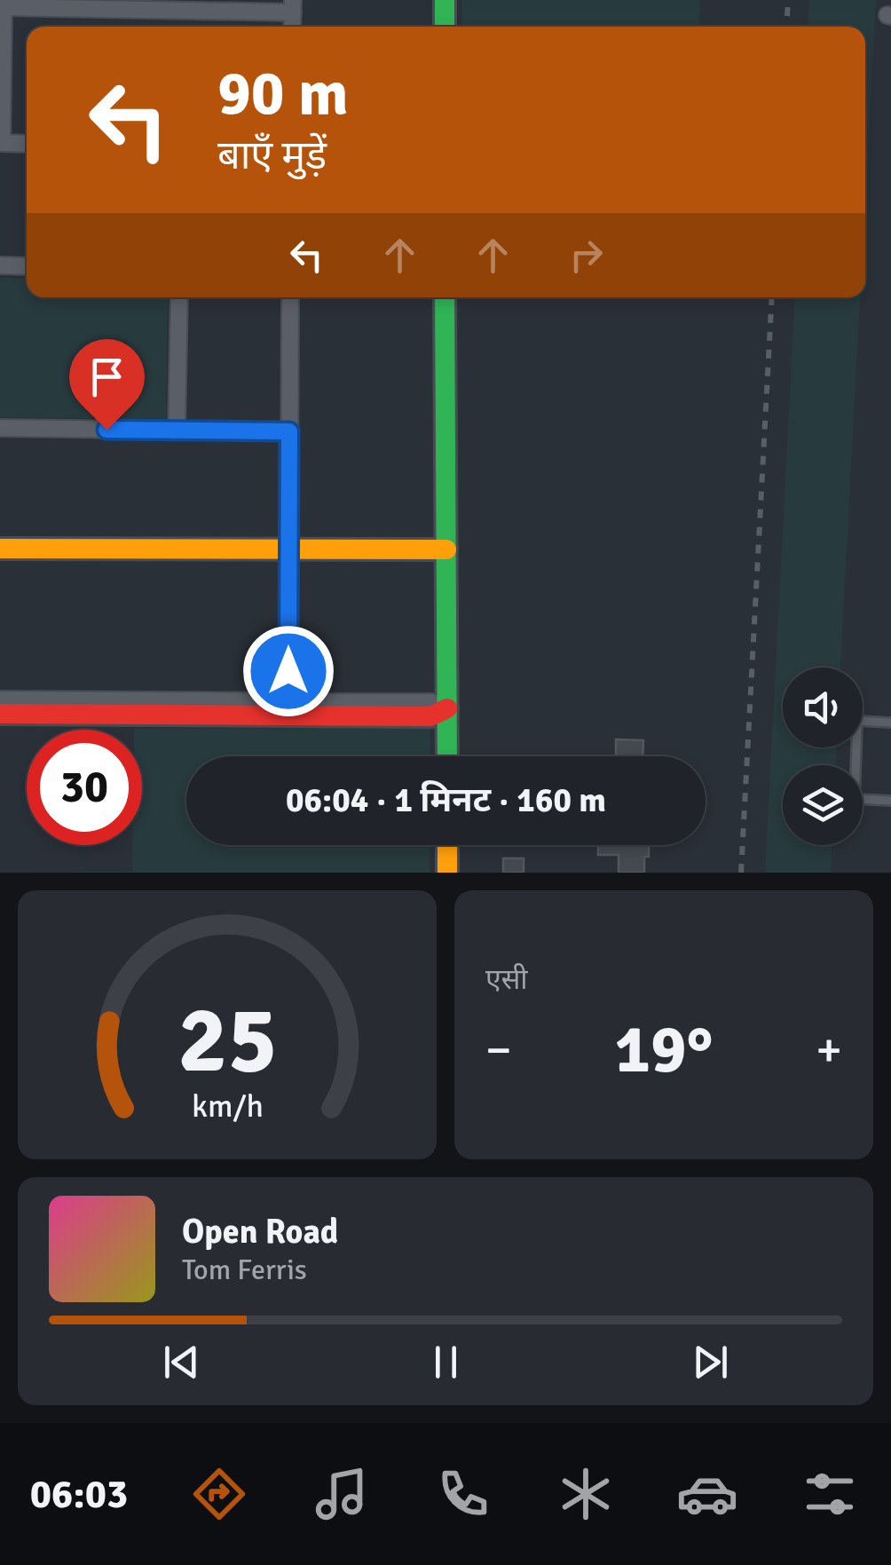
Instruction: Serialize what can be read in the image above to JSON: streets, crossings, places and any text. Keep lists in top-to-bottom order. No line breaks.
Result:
{"page":{"turn":["90 m","बाएँ मुड़ें"],"limit":"30","trip":"06:04 · 1 मिनट · 160 m","tile":"एसी","heat":["−","19°","+"],"song":["Open Road","Tom Ferris"],"tabs":"06:03","gauge":["25","km/h"]}}
